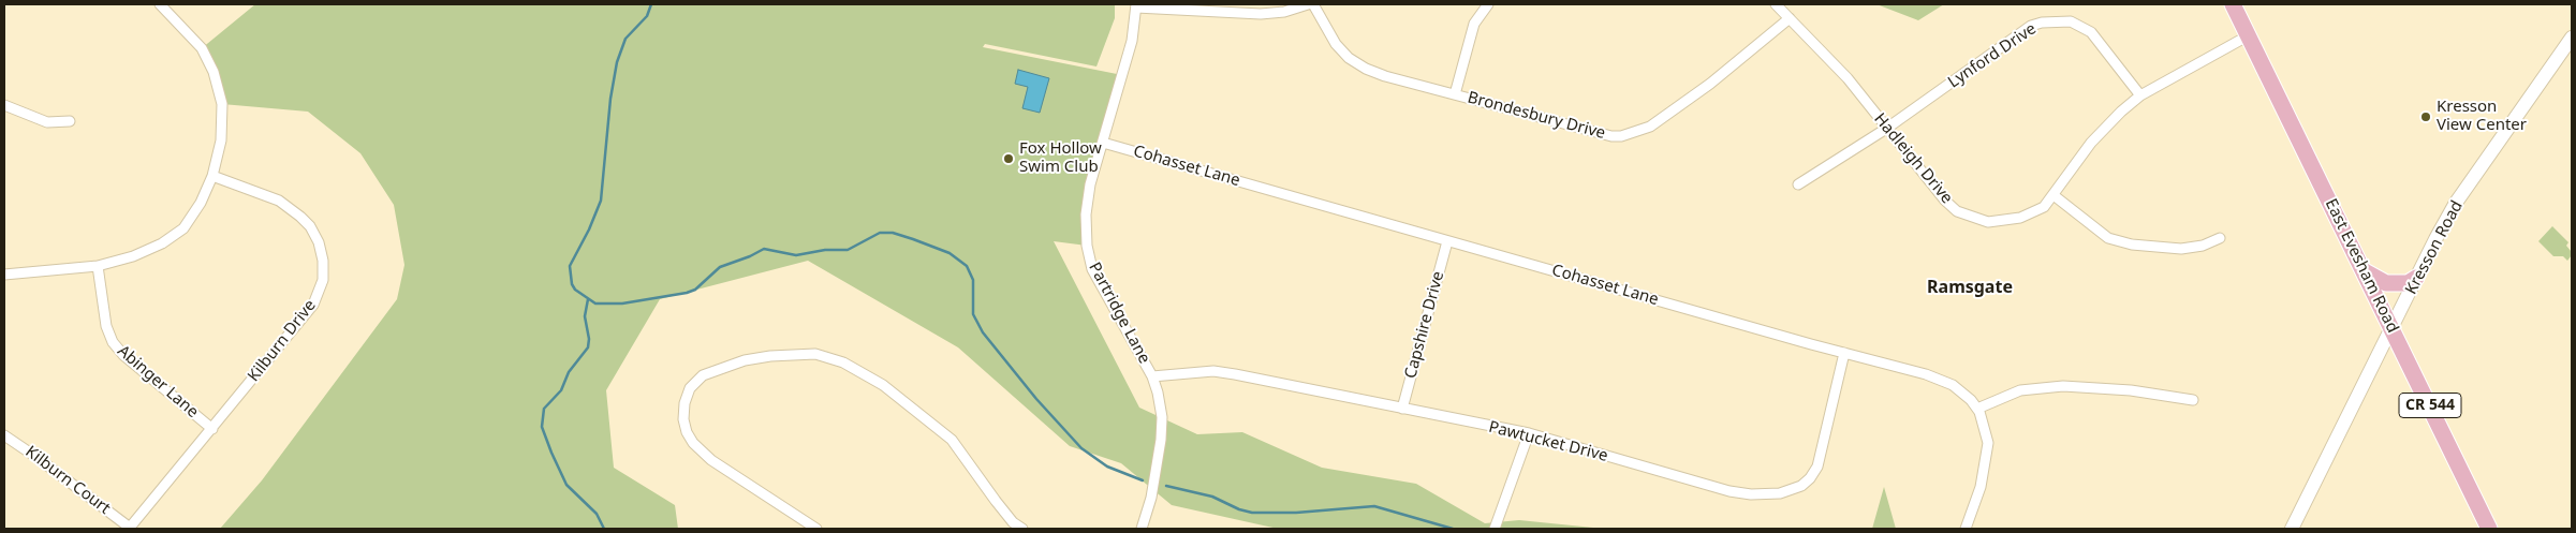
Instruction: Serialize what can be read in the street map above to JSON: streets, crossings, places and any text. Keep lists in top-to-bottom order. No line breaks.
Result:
{"streets":{"main road":["East Evesham Road","CR 544"],"street":["Lynford Drive","Brondesbury Drive","Hadleigh Drive","Cohasset Lane","Kresson Road","Partridge Lane","Capshire Drive","Kilburn Drive","Abinger Lane","Pawtucket Drive","Kilburn Court"]},"crossings":[["Lynford Drive","Hadleigh Drive"],["Brondesbury Drive","Hadleigh Drive"],["Hadleigh Drive","East Evesham Road"],["Cohasset Lane","Partridge Lane"],["Cohasset Lane","Capshire Drive"],["Cohasset Lane","Pawtucket Drive"],["Kresson Road","East Evesham Road"],["Partridge Lane","Pawtucket Drive"],["Capshire Drive","Pawtucket Drive"],["Kilburn Drive","Abinger Lane"],["Kilburn Drive","Kilburn Court"]],"districts":["Ramsgate"],"places":["Kresson View Center","Fox Hollow Swim Club"]}
